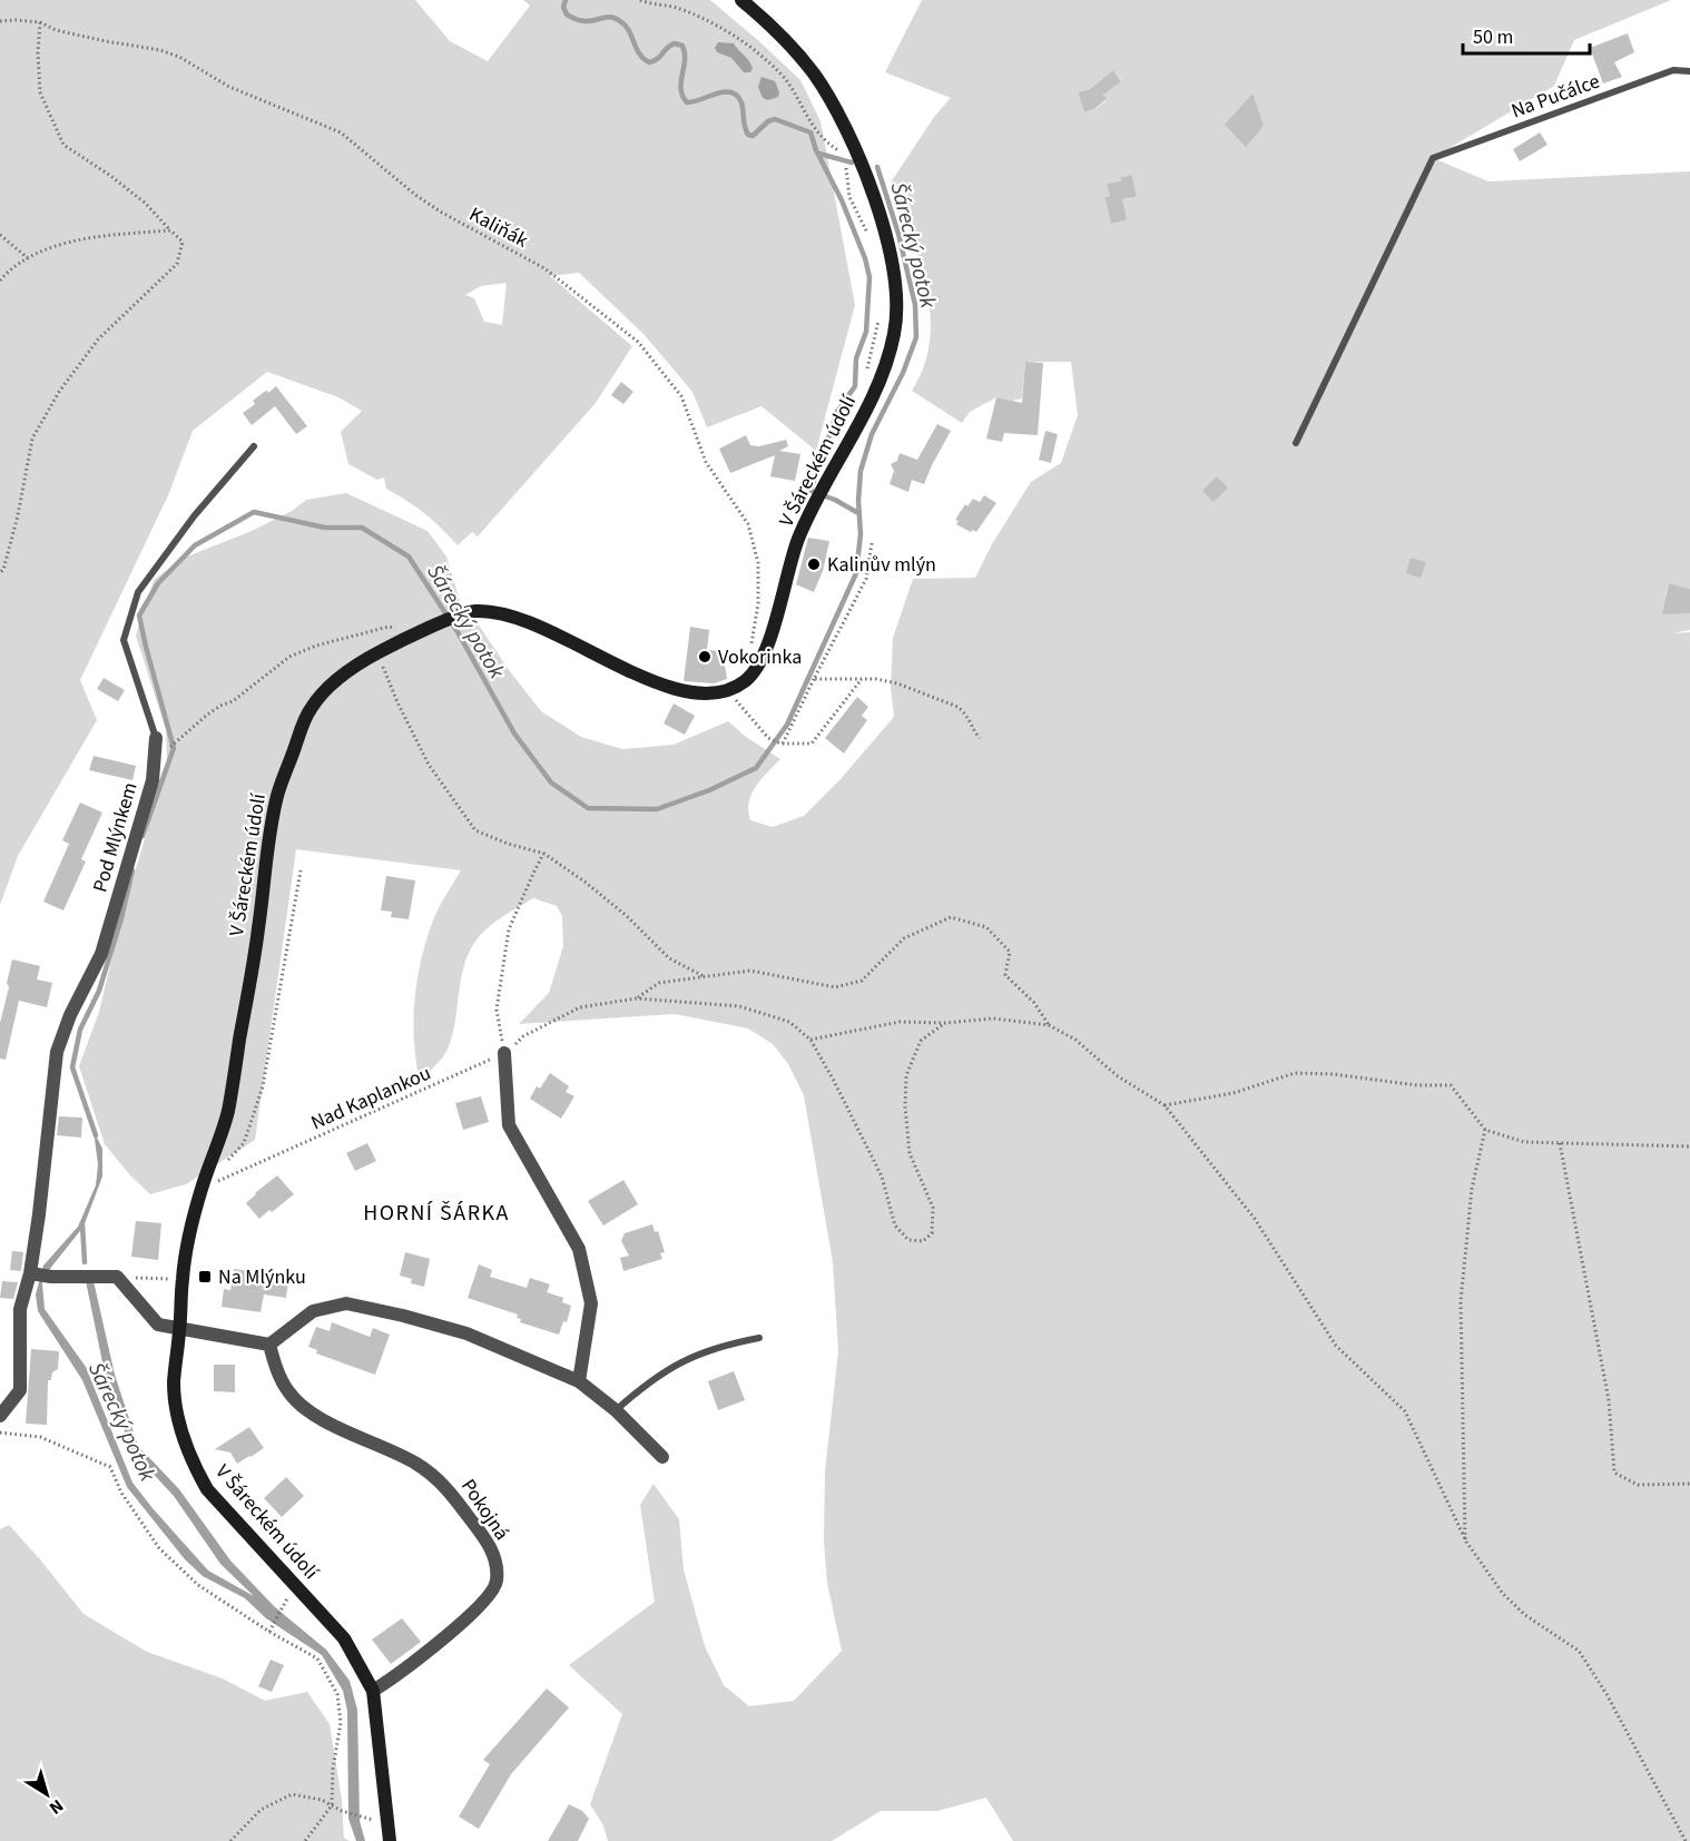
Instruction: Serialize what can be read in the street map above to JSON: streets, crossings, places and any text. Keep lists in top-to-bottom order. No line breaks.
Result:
{"streets":{"street":["V Šáreckém údolí","Pod Mlýnkem","Pokojná"],"lane":["Na Pučálce"],"path":["Kaliňák","Nad Kaplankou"]},"crossings":[["V Šáreckém údolí","Nad Kaplankou"],["V Šáreckém údolí","Pokojná"]],"districts":["HORNÍ ŠÁRKA"],"water":["Šárecký potok"],"places":{"other":["Kalinův mlýn","Vokorinka"],"transit":["Na Mlýnku"]},"scale_bar":"50 m","north":"bottom right"}
